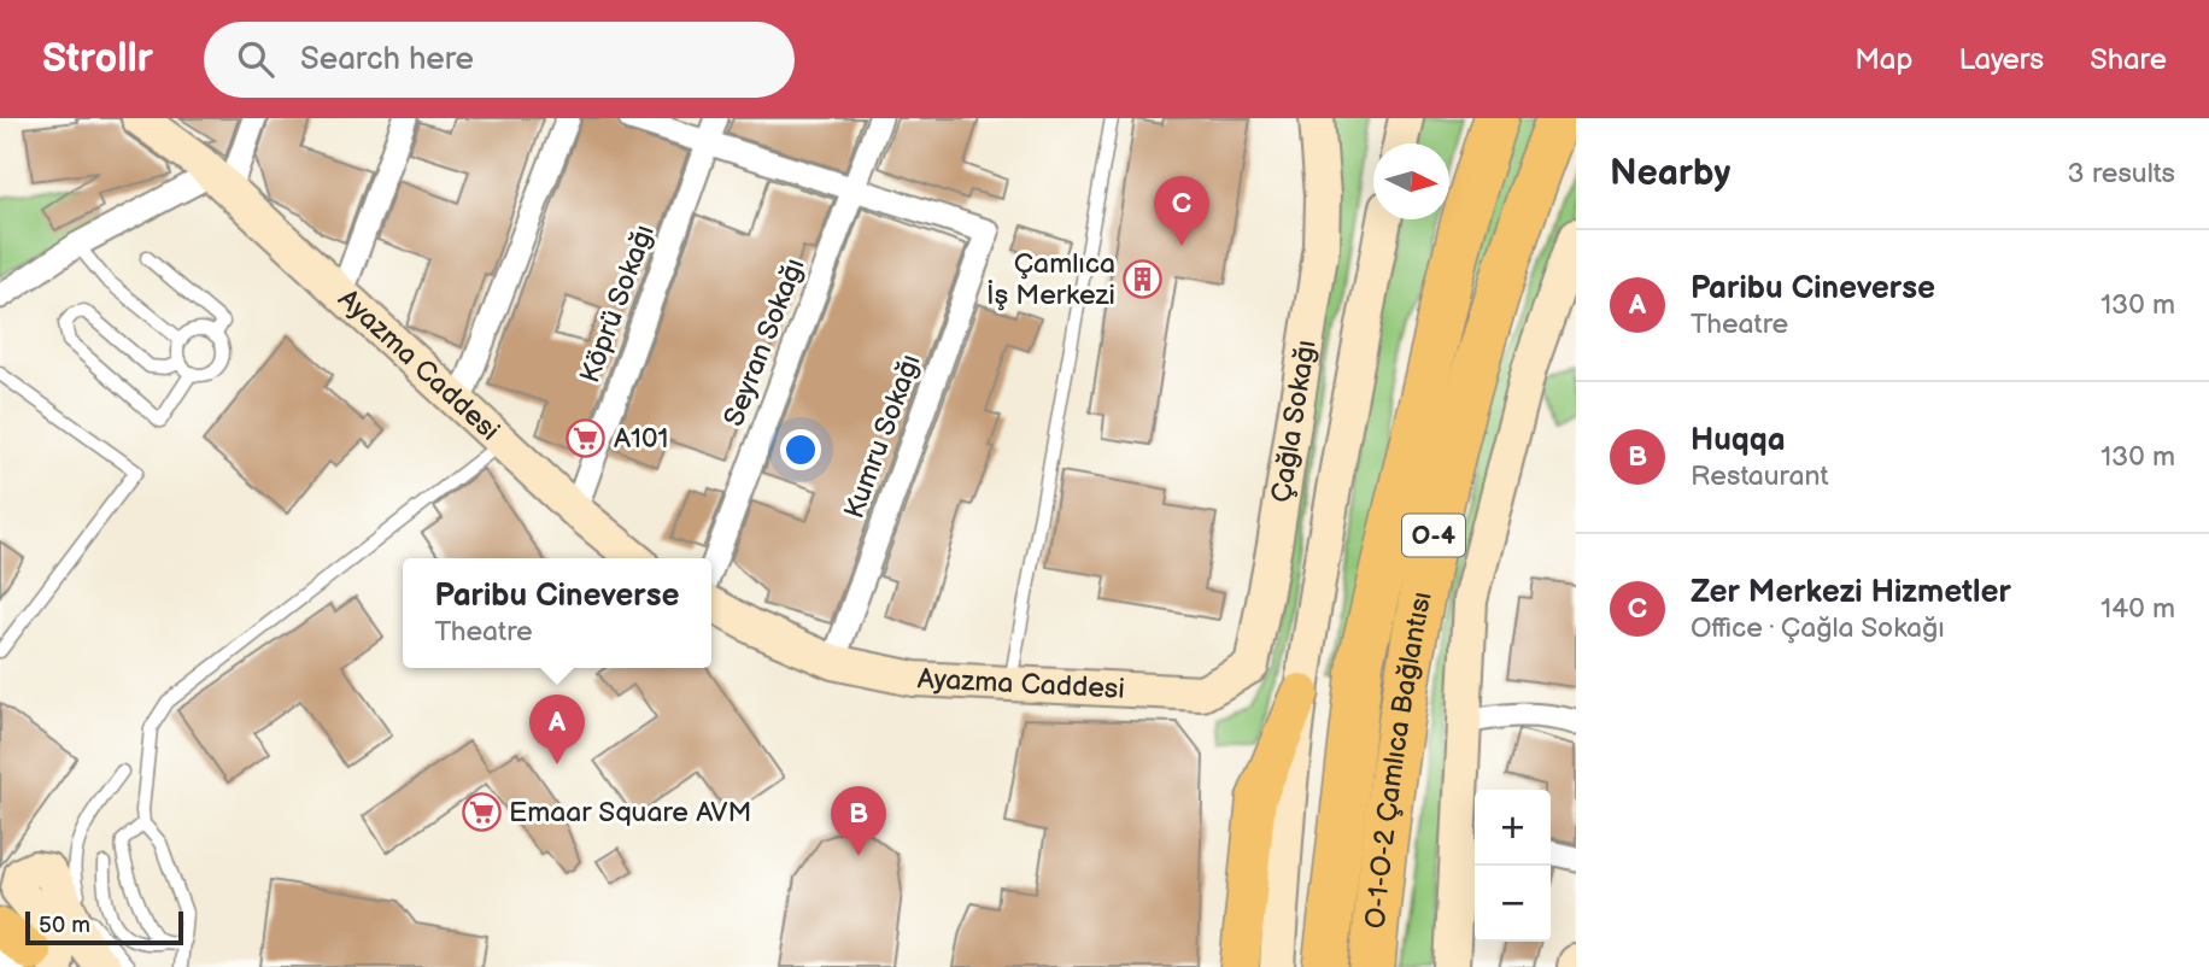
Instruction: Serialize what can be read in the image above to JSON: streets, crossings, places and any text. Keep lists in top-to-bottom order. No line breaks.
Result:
{"streets":{"highway":["O-4","O-1-O-2 Çamlıca Bağlantısı"],"street":["Köprü Sokağı","Seyran Sokağı","Ayazma Caddesi","Çağla Sokağı","Kumru Sokağı"]},"crossings":[["Köprü Sokağı","Ayazma Caddesi"],["Seyran Sokağı","Kumru Sokağı"],["Ayazma Caddesi","Çağla Sokağı"],["Ayazma Caddesi","Kumru Sokağı"]],"places":{"building":["Çamlıca İş Merkezi"],"supermarket":["A101","Emaar Square AVM"]},"scale_bar":"50 m","north":"right","page":{"header":"Strollr","search":"Search here","nav":["Map","Layers","Share"],"heading":["Nearby","3 results"],"pins":["C","A","B"],"list":[{"mark":"A","name":"Paribu Cineverse","note":"Theatre","value":"130 m"},{"mark":"B","name":"Huqqa","note":"Restaurant","value":"130 m"},{"mark":"C","name":"Zer Merkezi Hizmetler","note":"Office · Çağla Sokağı","value":"140 m"}],"popup":["Paribu Cineverse","Theatre"],"map_buttons":["+","−"],"scale":"50 m"}}
